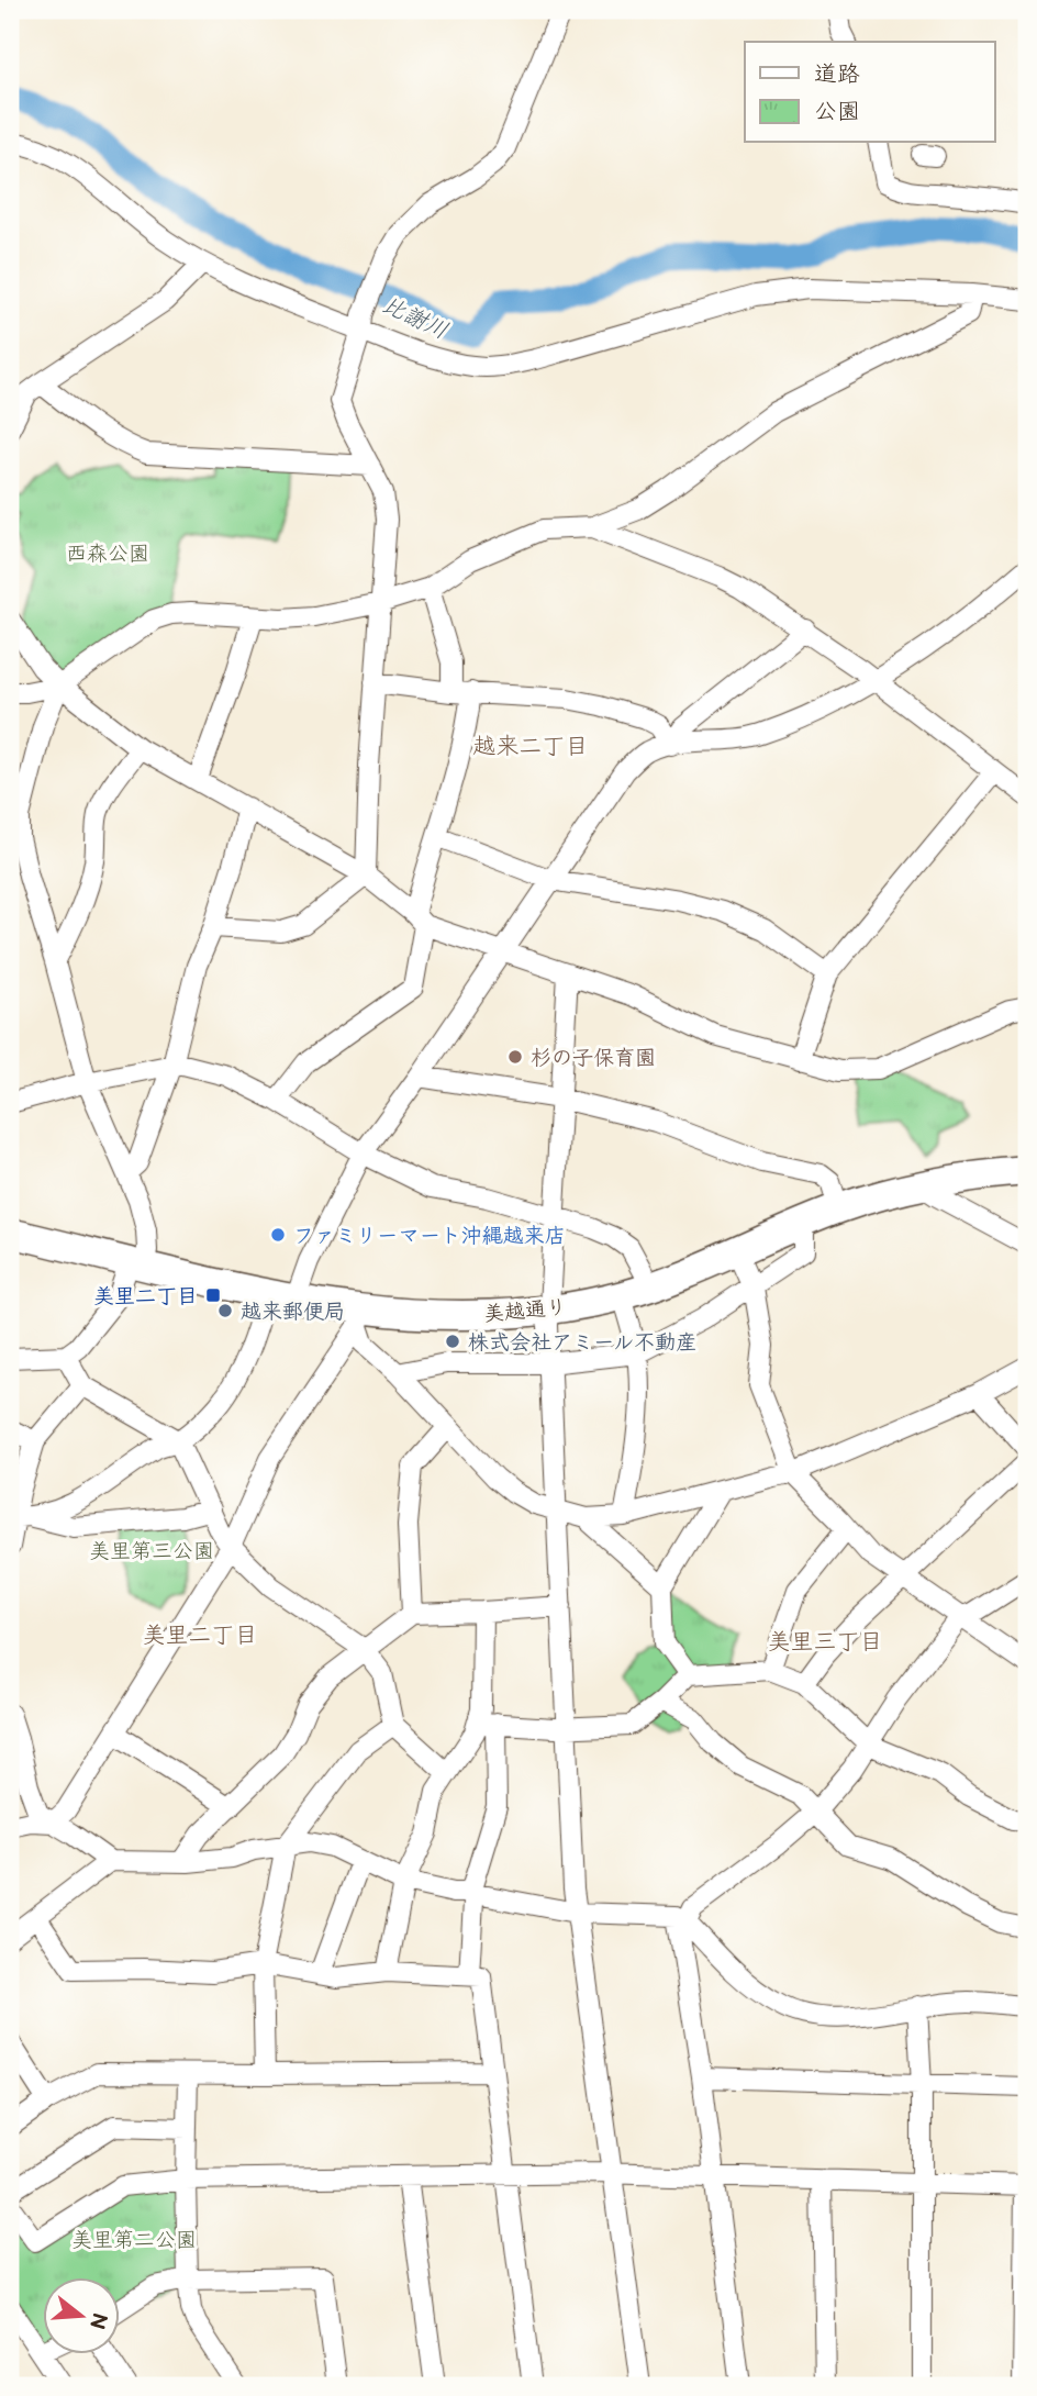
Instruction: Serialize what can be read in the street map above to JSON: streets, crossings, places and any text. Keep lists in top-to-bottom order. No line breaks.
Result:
{"streets":{"highway":["美越通り"]},"districts":["越来二丁目","美里二丁目","美里三丁目"],"water":["比謝川"],"parks":["西森公園","美里第三公園","美里第二公園"],"places":{"other":["杉の子保育園","ファミリーマート沖縄越来店","越来郵便局","株式会社アミール不動産"],"transit":["美里二丁目"]},"legend":["道路","公園"],"north":"right"}
